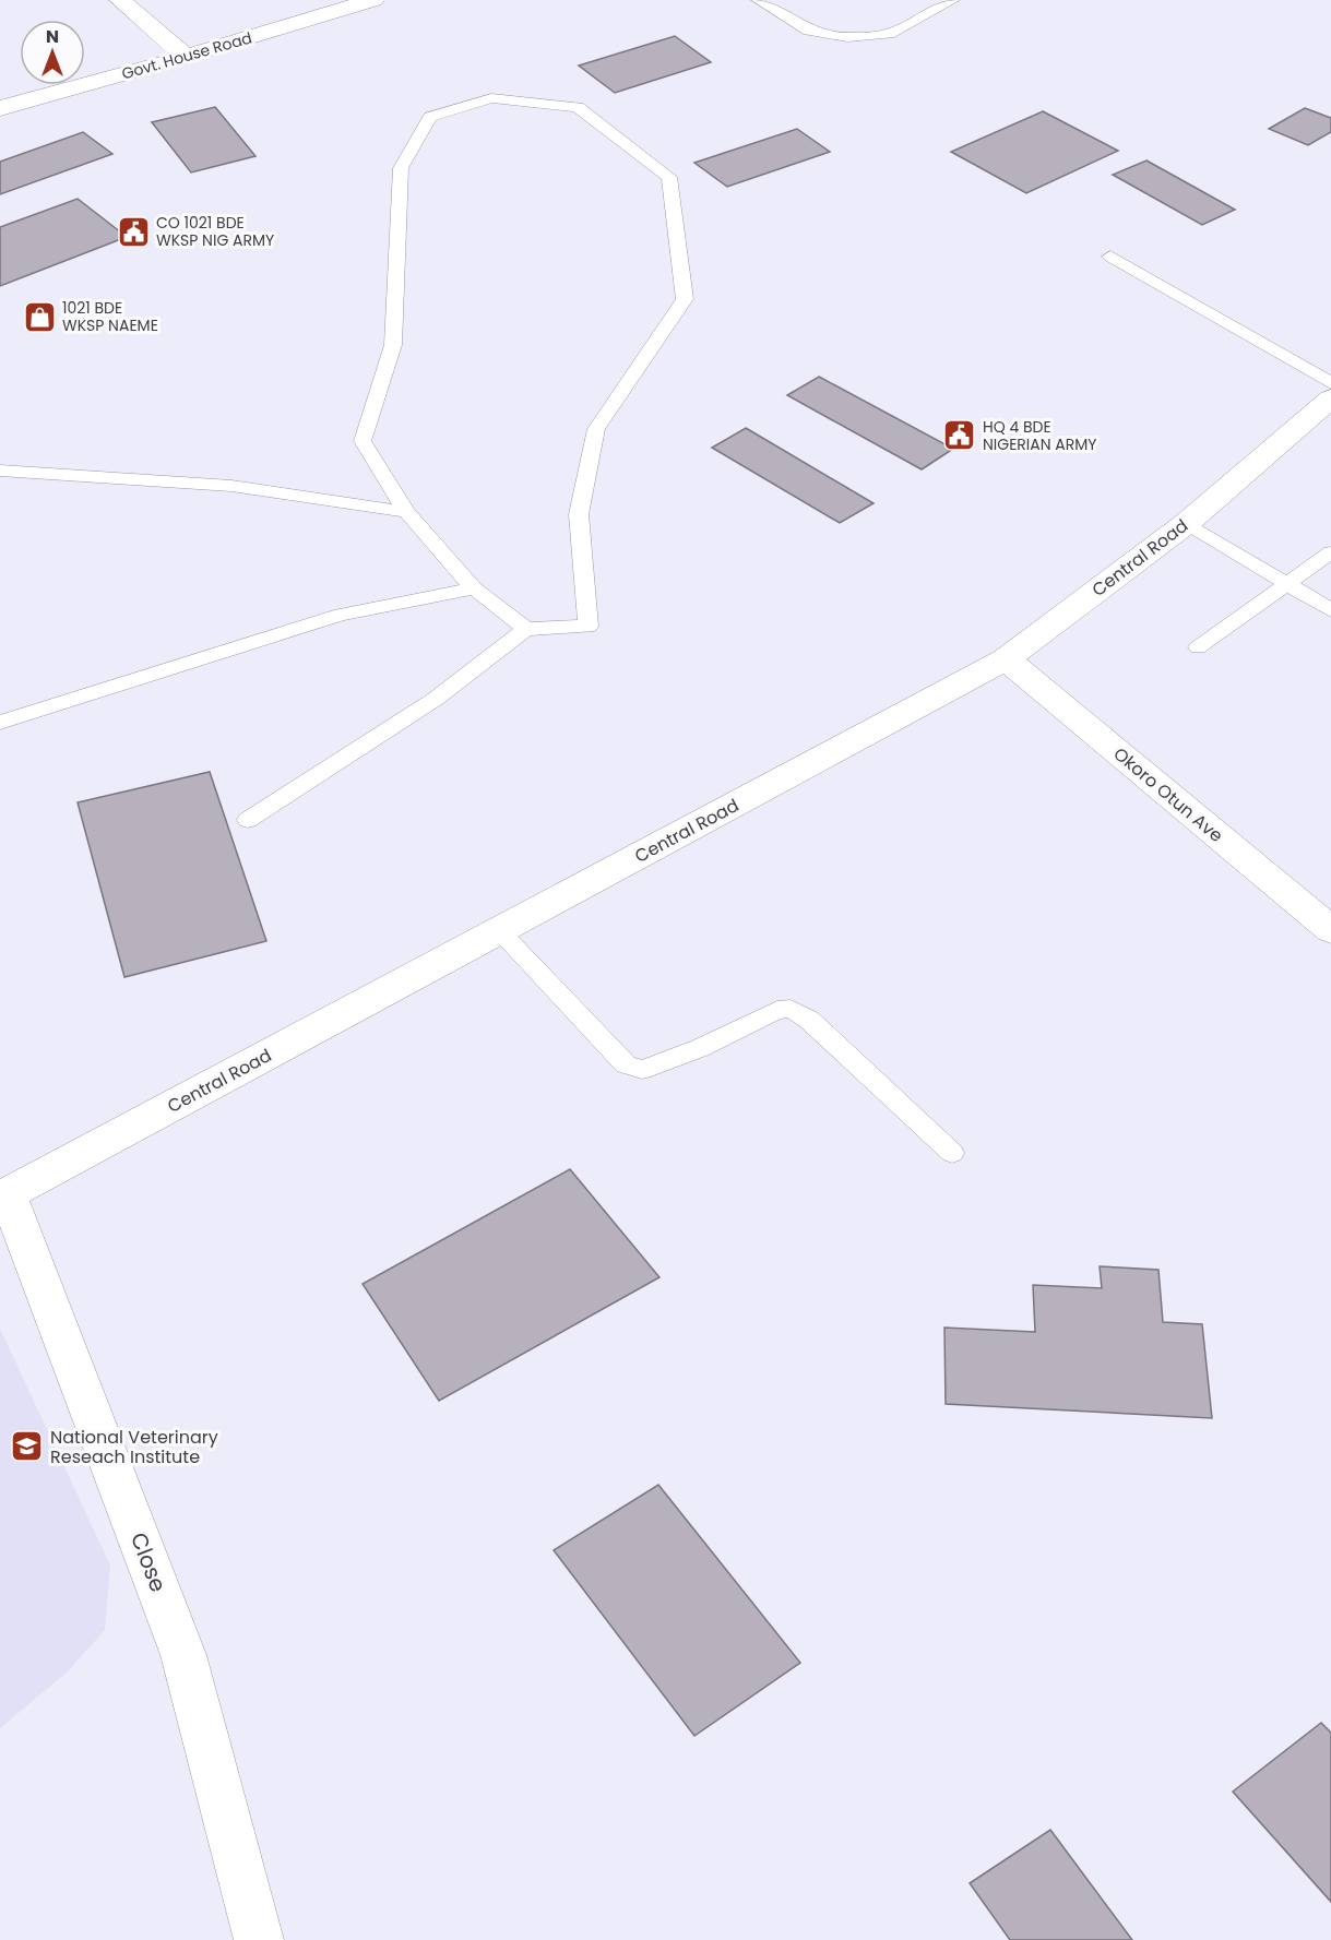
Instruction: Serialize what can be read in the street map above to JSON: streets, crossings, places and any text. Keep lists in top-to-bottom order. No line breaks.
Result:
{"streets":{"street":["Govt. House Road","Central Road","Okoro Otun Ave","Close"]},"crossings":[["Central Road","Okoro Otun Ave"],["Central Road","Close"]],"places":{"public building":["CO 1021 BDE WKSP NIG ARMY","HQ 4 BDE NIGERIAN ARMY"],"shop":["1021 BDE WKSP NAEME"],"school or university":["National Veterinary Reseach Institute"]},"north":"top"}
